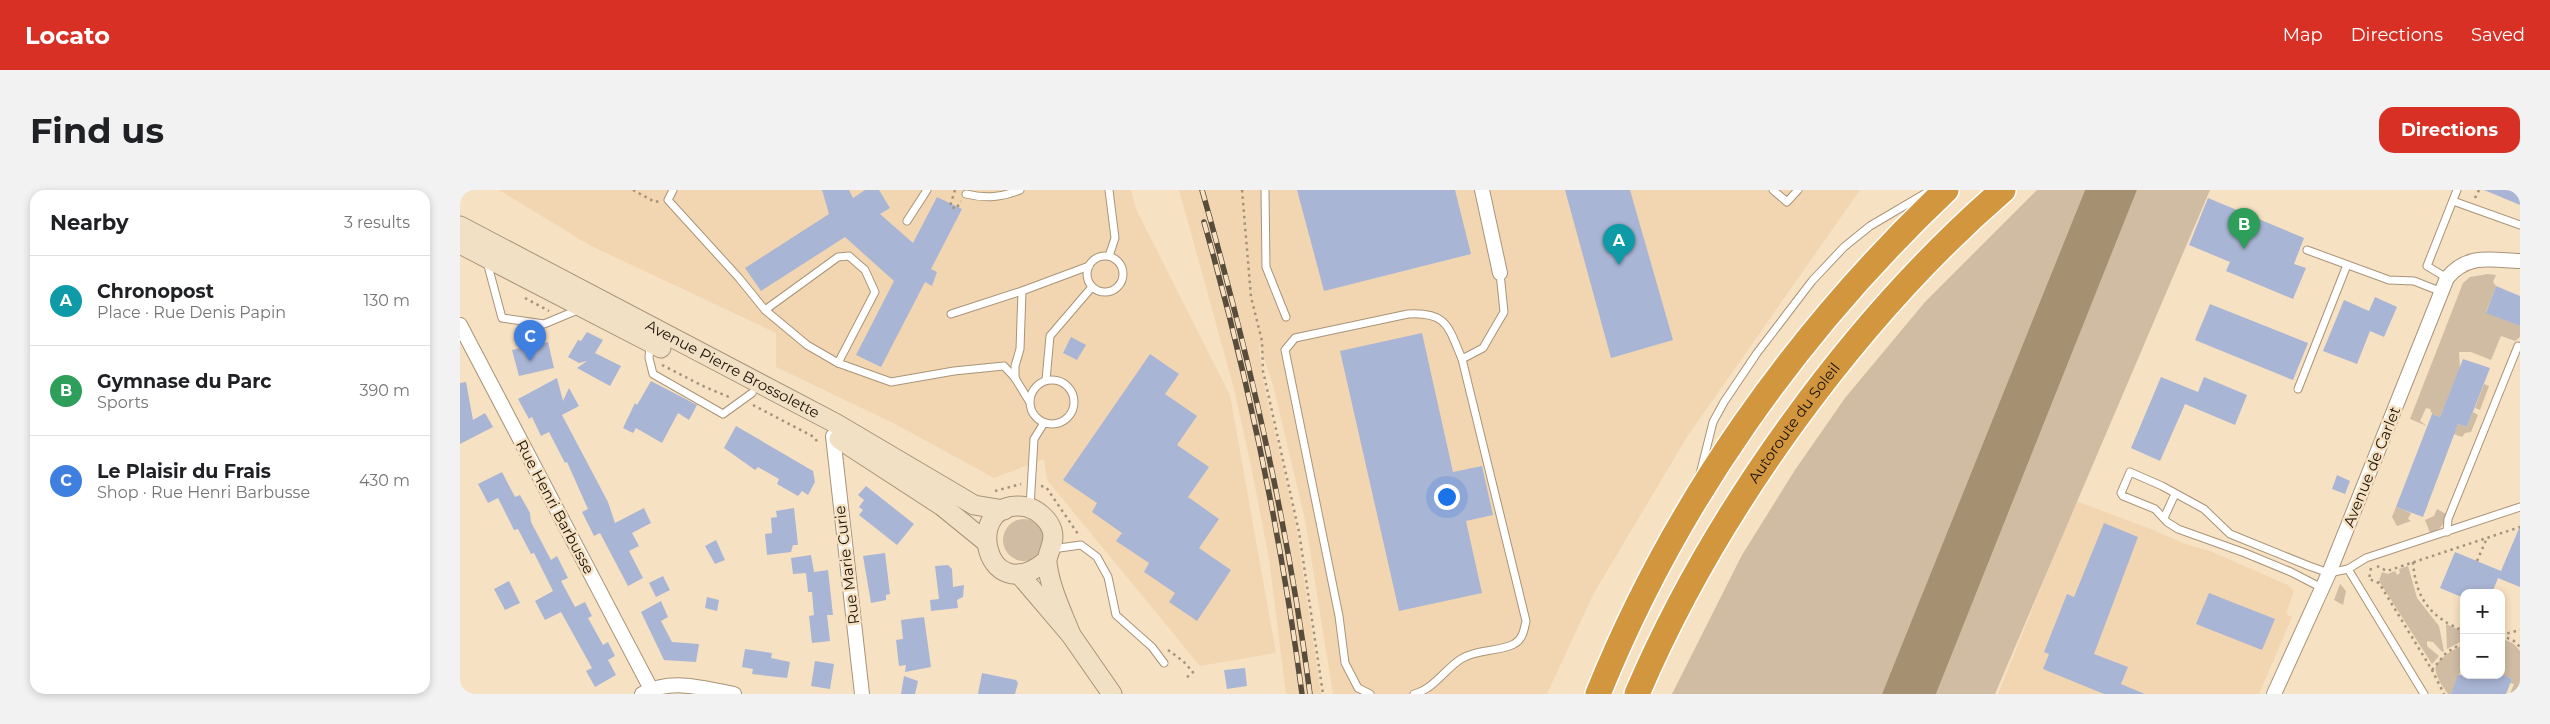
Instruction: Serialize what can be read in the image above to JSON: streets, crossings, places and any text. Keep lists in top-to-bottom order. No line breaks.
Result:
{"streets":{"highway":["Autoroute du Soleil"],"main road":["Avenue Pierre Brossolette"],"street":["Avenue de Carlet","Rue Henri Barbusse","Rue Marie Curie"]},"crossings":[["Avenue Pierre Brossolette","Rue Marie Curie"]],"page":{"header":"Locato","nav":["Map","Directions","Saved"],"buttons":"Directions","title":"Find us","heading":["Nearby","3 results"],"pins":["B","A","C"],"list":[{"mark":"A","name":"Chronopost","note":"Place · Rue Denis Papin","value":"130 m"},{"mark":"B","name":"Gymnase du Parc","note":"Sports","value":"390 m"},{"mark":"C","name":"Le Plaisir du Frais","note":"Shop · Rue Henri Barbusse","value":"430 m"}],"map_buttons":["+","−"]}}
